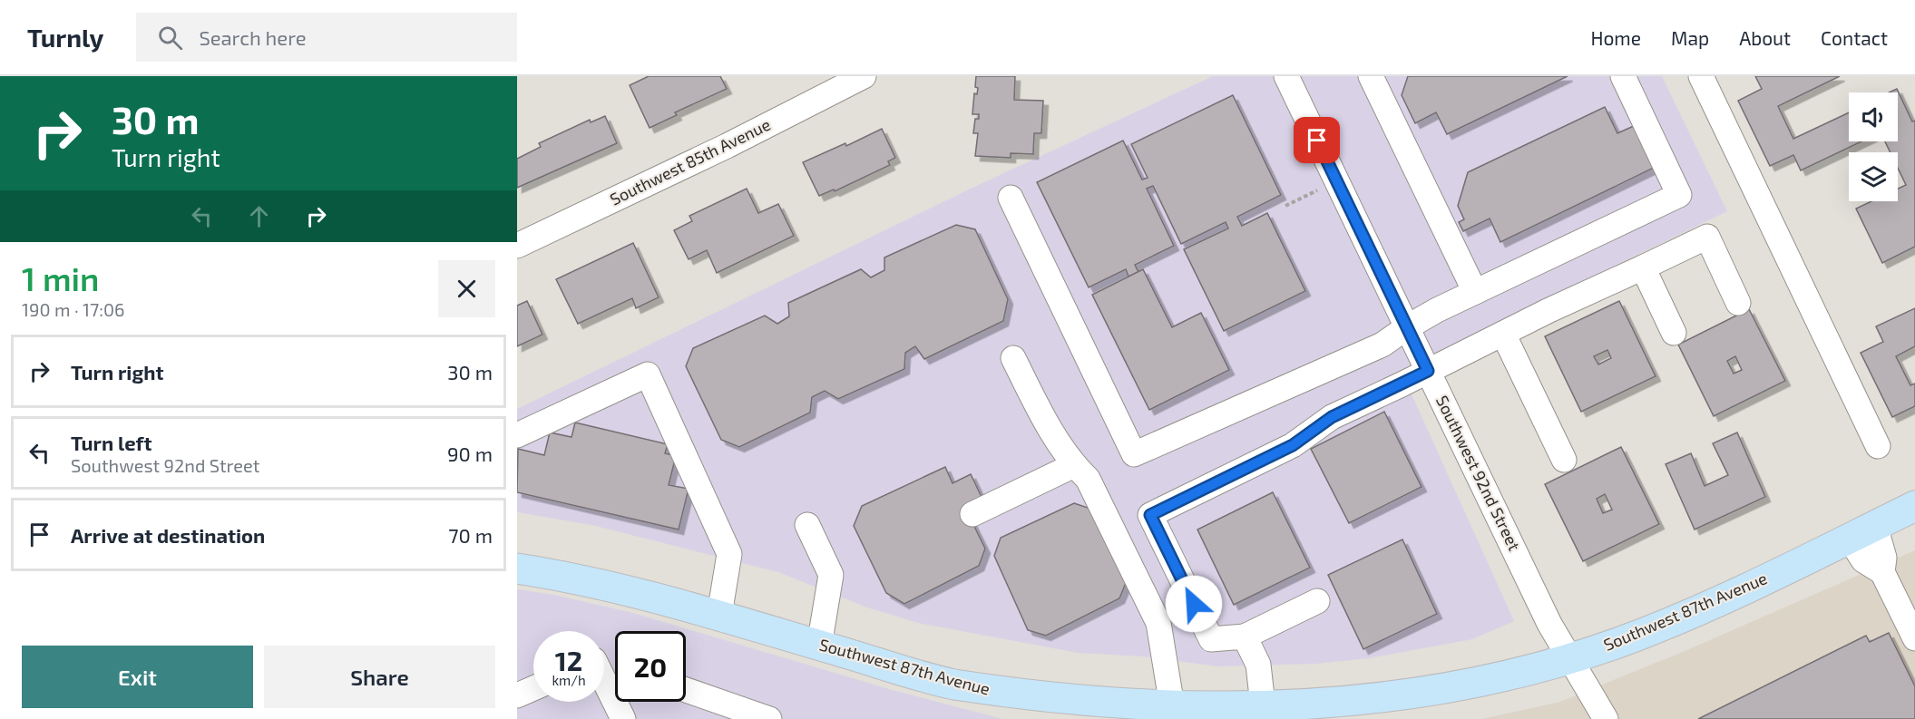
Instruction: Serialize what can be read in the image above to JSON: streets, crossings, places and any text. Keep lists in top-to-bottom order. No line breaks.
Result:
{"streets":{"main road":["Southwest 87th Avenue"],"street":["Southwest 85th Avenue","Southwest 92nd Street"]},"crossings":[["Southwest 92nd Street","Southwest 87th Avenue"]],"page":{"header":"Turnly","search":"Search here","nav":["Home","Map","About","Contact"],"turn":["30 m","Turn right"],"heading":["1 min","190 m · 17:06"],"list":[{"name":"Turn right","value":"30 m"},{"name":"Turn left","note":"Southwest 92nd Street","value":"90 m"},{"name":"Arrive at destination","value":"70 m"}],"speed":"12 km/h","limit":"20","buttons":["Exit","Share"]}}
